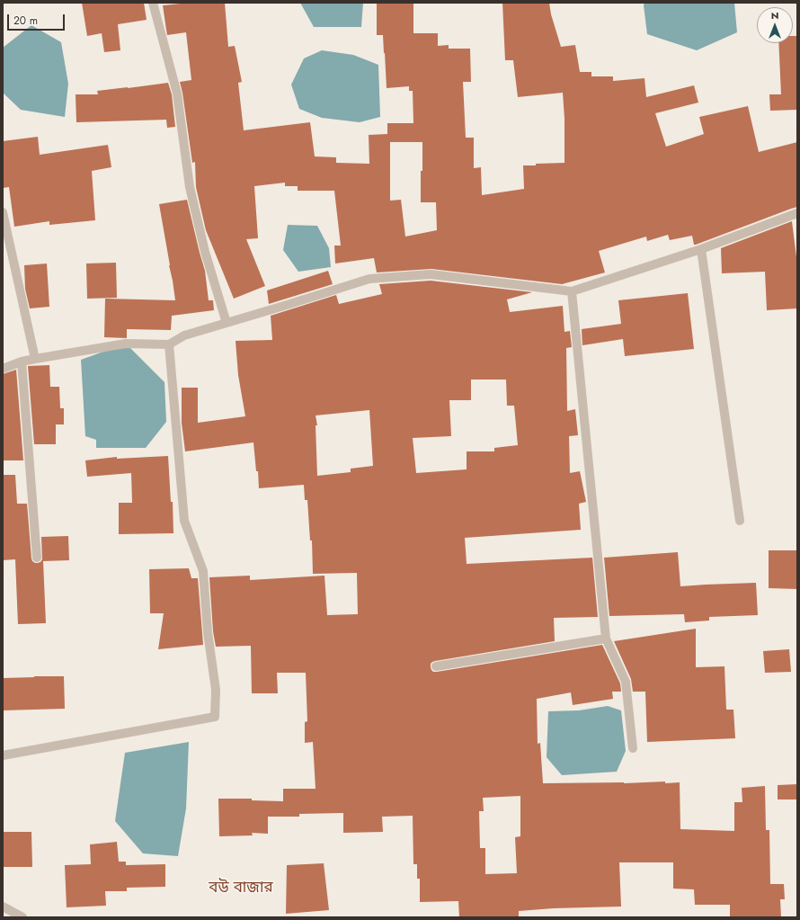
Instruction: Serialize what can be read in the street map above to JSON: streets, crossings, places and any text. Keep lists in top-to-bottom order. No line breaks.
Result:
{"districts":["বউ বাজার"],"scale_bar":"20 m","north":"top"}
